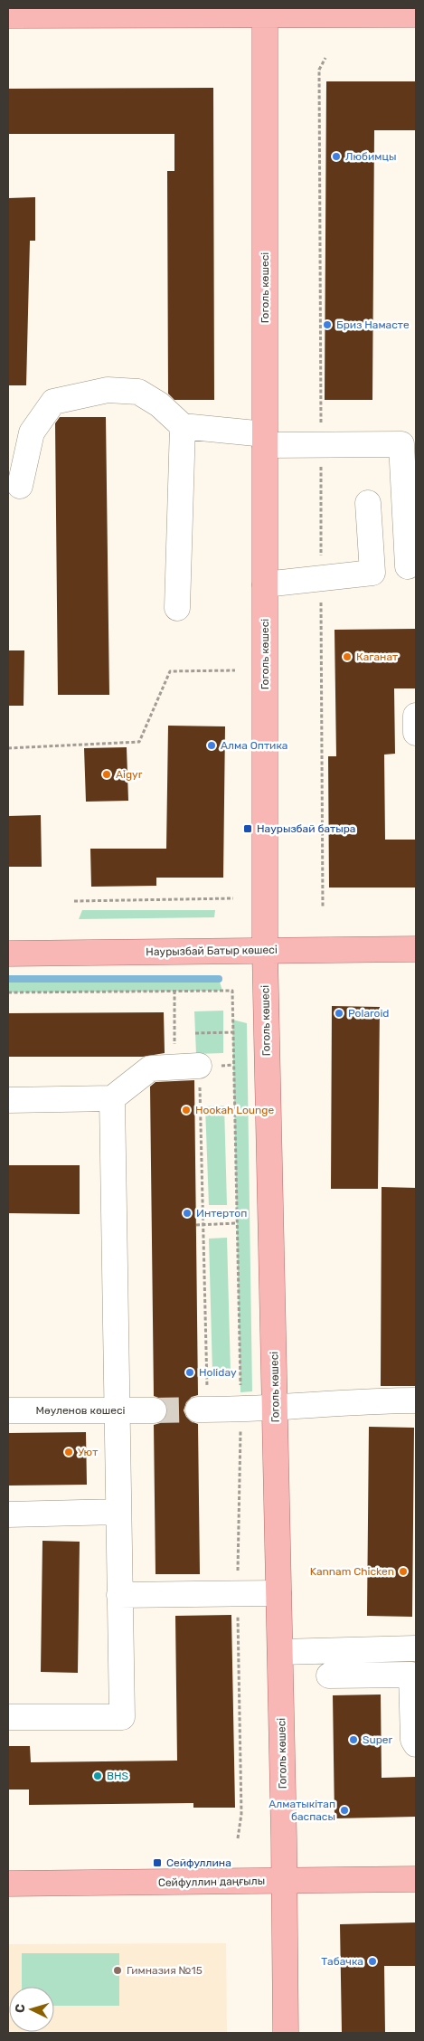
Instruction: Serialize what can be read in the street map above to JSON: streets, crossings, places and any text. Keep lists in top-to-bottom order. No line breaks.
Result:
{"streets":{"main road":["Гоголь көшесі","Наурызбай Батыр көшесі","Сейфуллин даңғылы"],"lane":["Мәуленов көшесі"]},"crossings":[["Гоголь көшесі","Наурызбай Батыр көшесі"],["Гоголь көшесі","Сейфуллин даңғылы"]],"places":{"other":["Любимцы","Бриз Намасте","Каганат","Алма Оптика","Aigyr","Polaroid","Hookah Lounge","Интертоп","Holiday","Уют","Kannam Chicken","Super","BHS","Алматыкітап баспасы","Табачка","Гимназия №15"],"transit":["Наурызбай батыра","Сейфуллина"]},"north":"left"}
